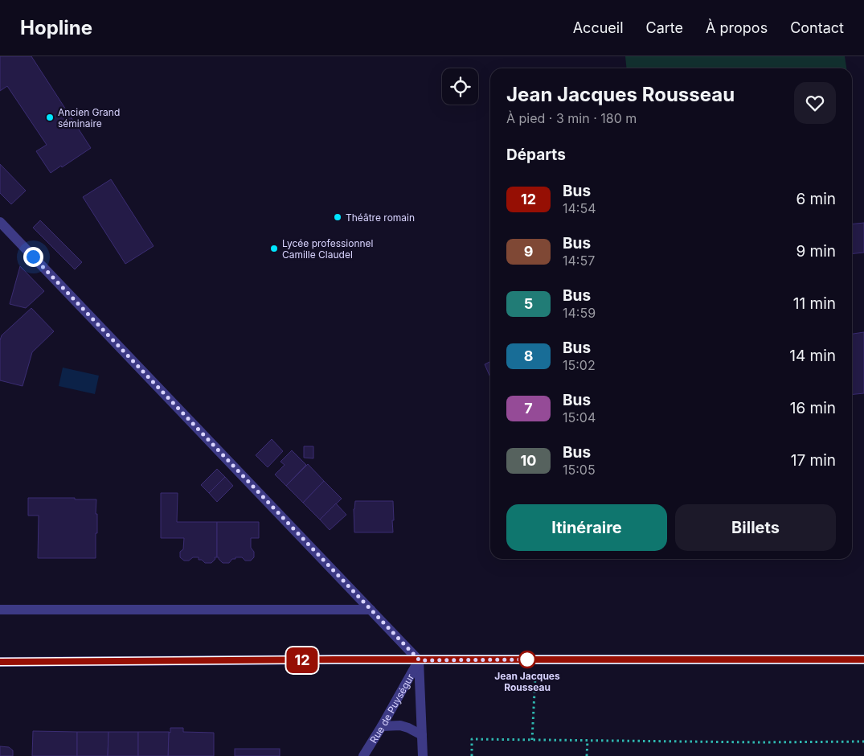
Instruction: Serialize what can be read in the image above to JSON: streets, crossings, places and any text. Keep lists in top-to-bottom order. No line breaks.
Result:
{"streets":{"street":["Rue de Puységur"]},"places":["Ancien Grand séminaire","Théâtre romain","Lycée professionnel Camille Claudel","Jean Jacques Rousseau"],"lines":["bus line 12"],"page":{"header":"Hopline","nav":["Accueil","Carte","À propos","Contact"],"on_map":"12","heading":[["Jean Jacques Rousseau","À pied · 3 min · 180 m"],"Départs"],"list":[{"mark":"12","name":"Bus","note":"14:54","value":"6 min"},{"mark":"9","name":"Bus","note":"14:57","value":"9 min"},{"mark":"5","name":"Bus","note":"14:59","value":"11 min"},{"mark":"8","name":"Bus","note":"15:02","value":"14 min"},{"mark":"7","name":"Bus","note":"15:04","value":"16 min"},{"mark":"10","name":"Bus","note":"15:05","value":"17 min"}],"buttons":["Itinéraire","Billets"]}}
